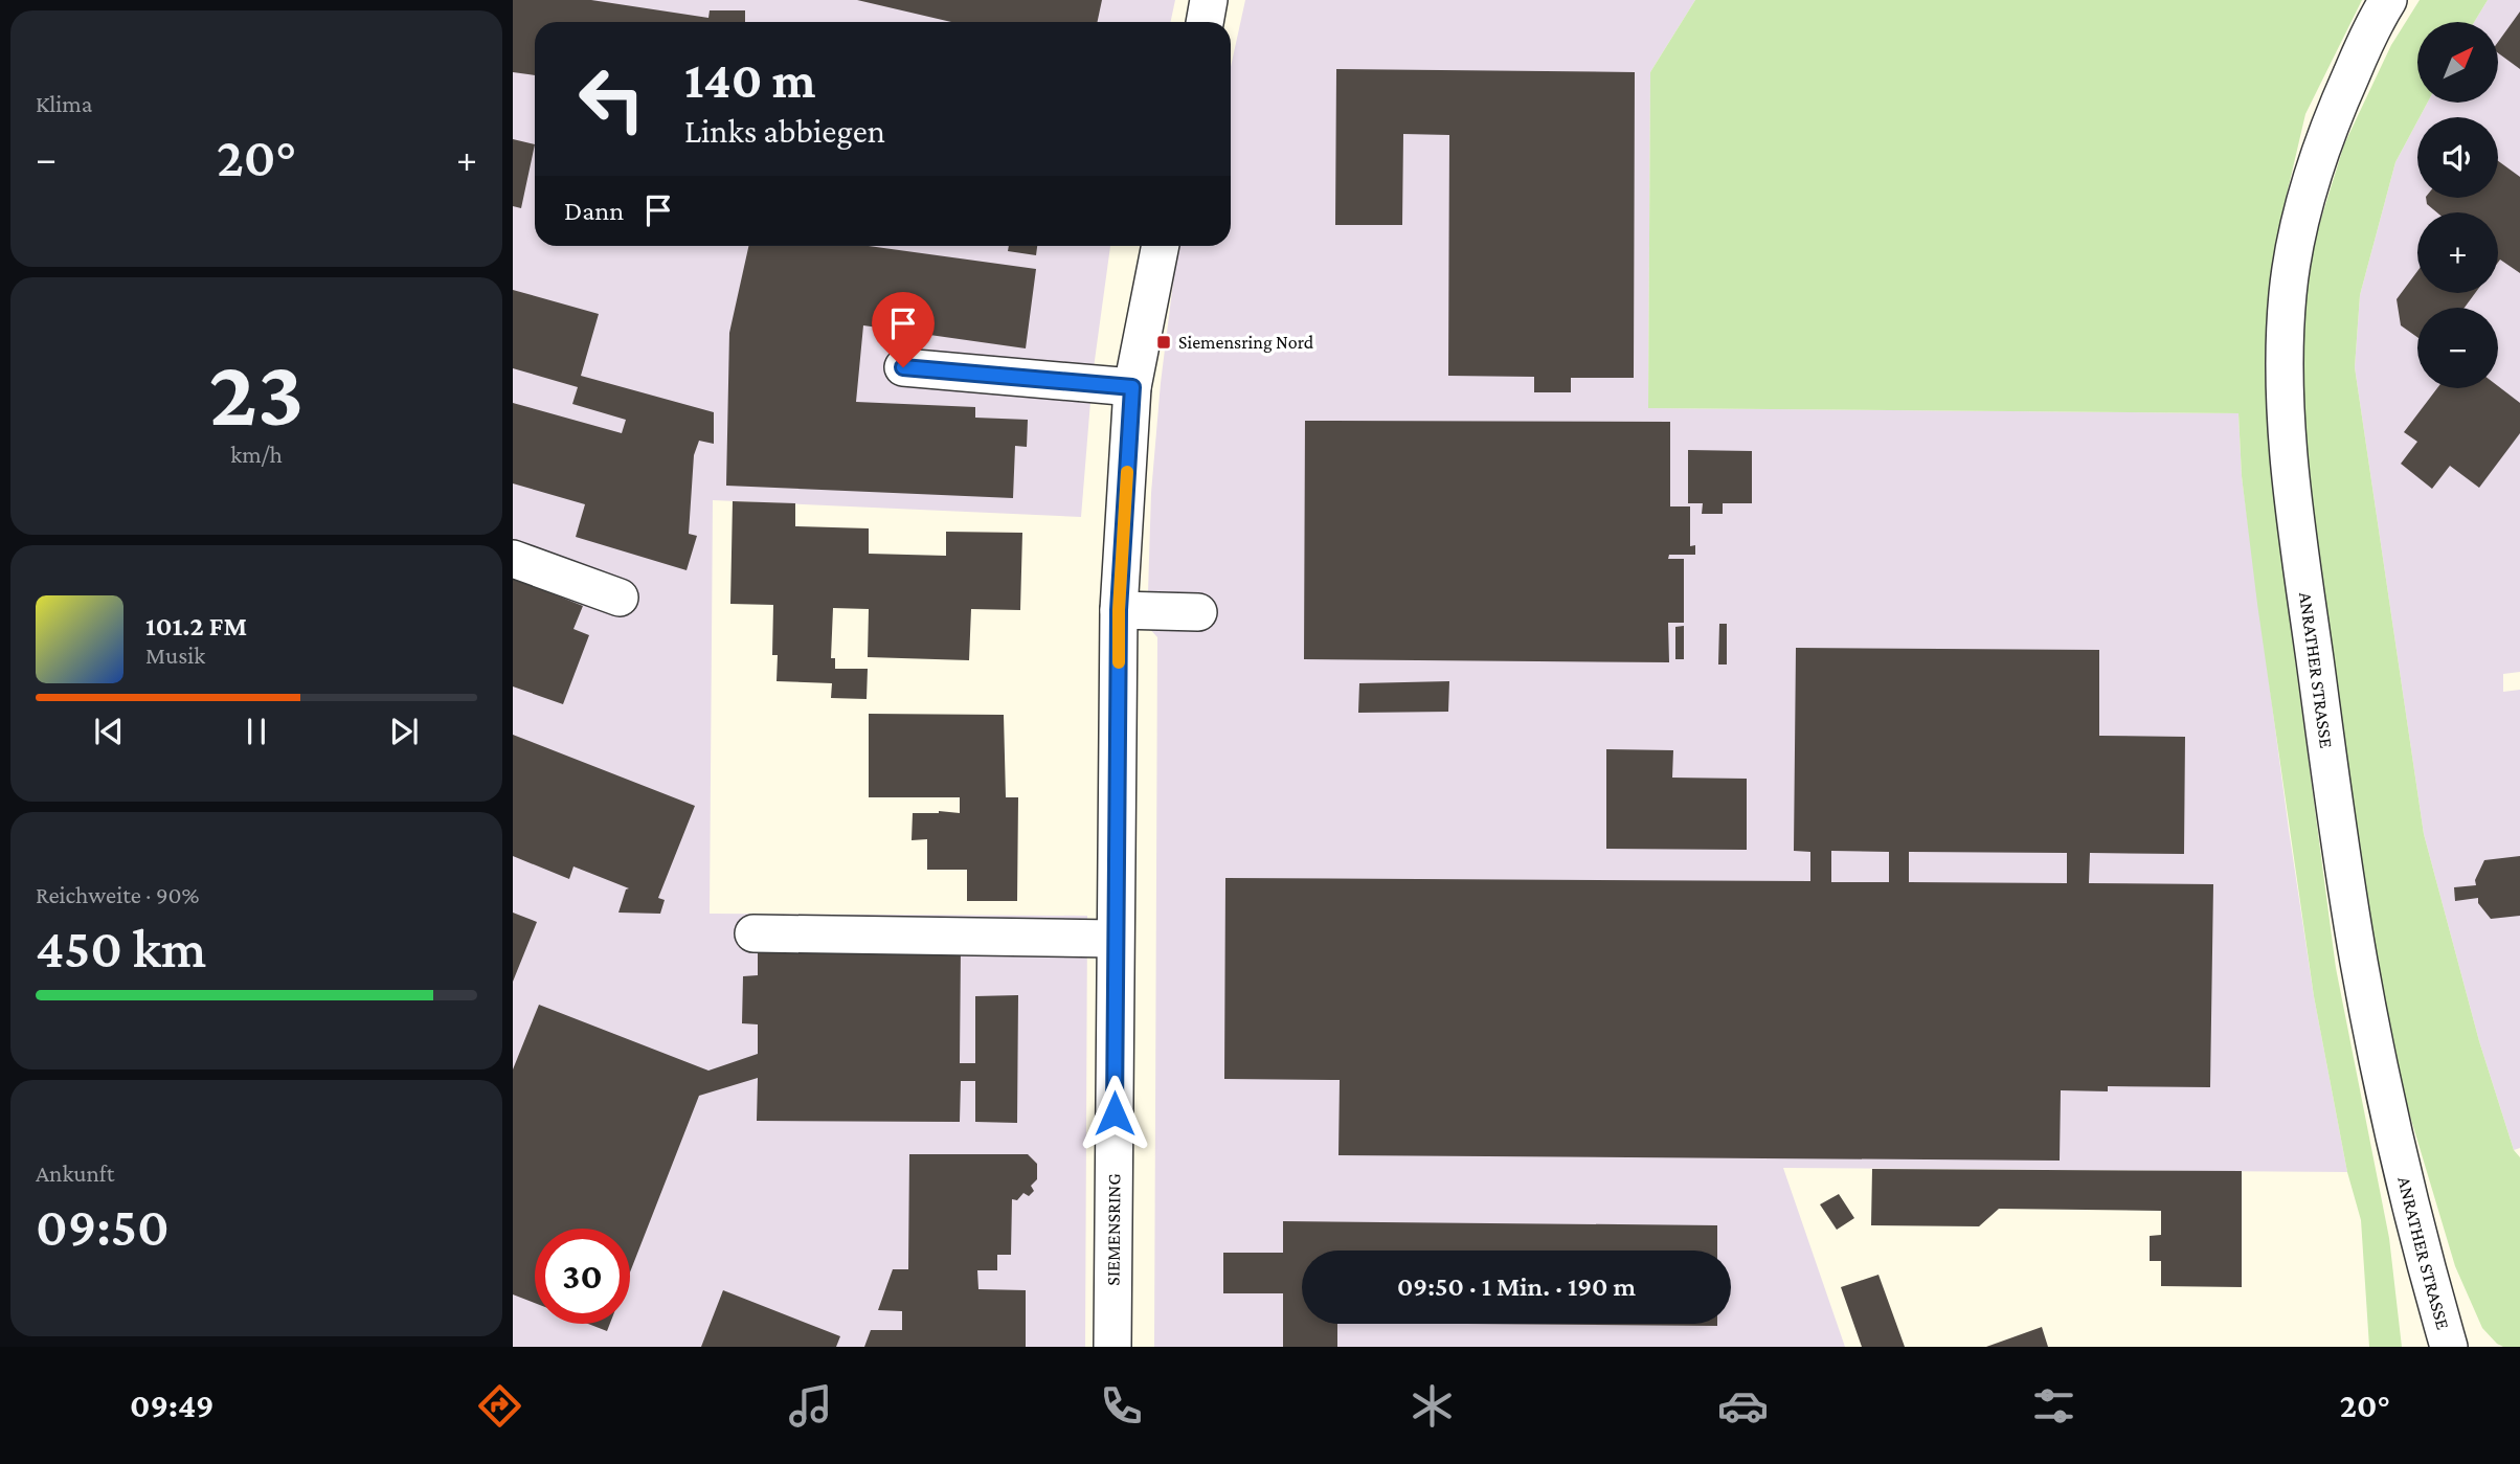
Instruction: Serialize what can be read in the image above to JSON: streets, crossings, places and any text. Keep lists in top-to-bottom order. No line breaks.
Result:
{"streets":{"street":["ANRATHER STRASSE","SIEMENSRING"]},"places":{"transit":["Siemensring Nord"]},"north":"top right","page":{"tile":["Klima",["23","km/h"],["Reichweite · 90%","450 km"],["Ankunft","09:50"]],"map_buttons":["+","−"],"turn":["140 m","Links abbiegen"],"heat":["−","20°","+"],"then":"Dann","song":["101.2 FM","Musik"],"limit":"30","trip":"09:50 · 1 Min. · 190 m","tabs":["09:49","20°"]}}
